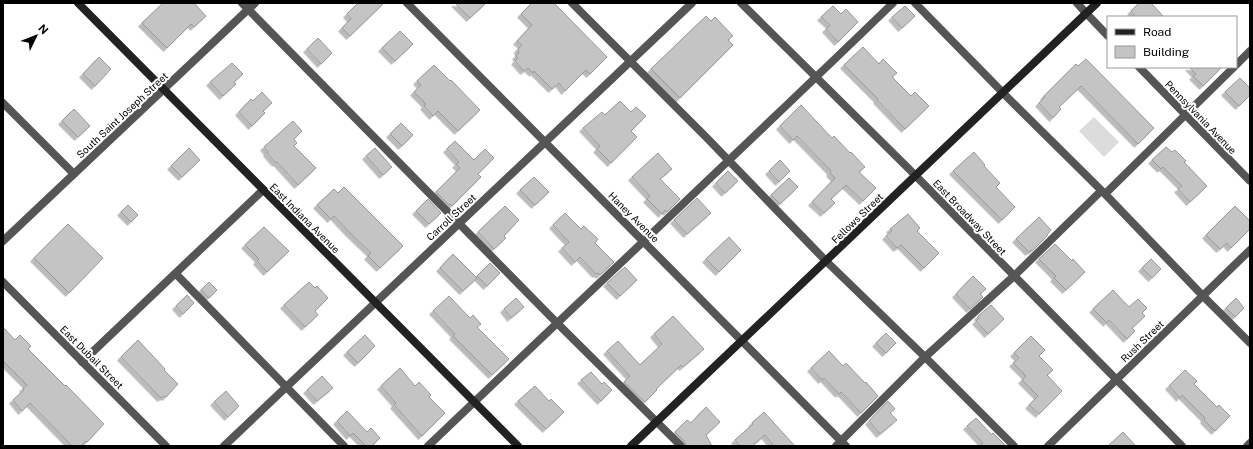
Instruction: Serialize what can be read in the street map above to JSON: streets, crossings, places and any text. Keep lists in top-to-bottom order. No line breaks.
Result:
{"streets":{"street":["South Saint Joseph Street","Pennsylvania Avenue","Carroll Street","Haney Avenue","East Broadway Street","East Indiana Avenue","Fellows Street","Rush Street","East Dubail Street"]},"crossings":[["South Saint Joseph Street","East Indiana Avenue"],["Carroll Street","Haney Avenue"],["Carroll Street","East Indiana Avenue"],["Haney Avenue","Fellows Street"],["East Broadway Street","Fellows Street"],["East Broadway Street","Rush Street"]],"legend":["Road","Building"],"north":"top right"}
